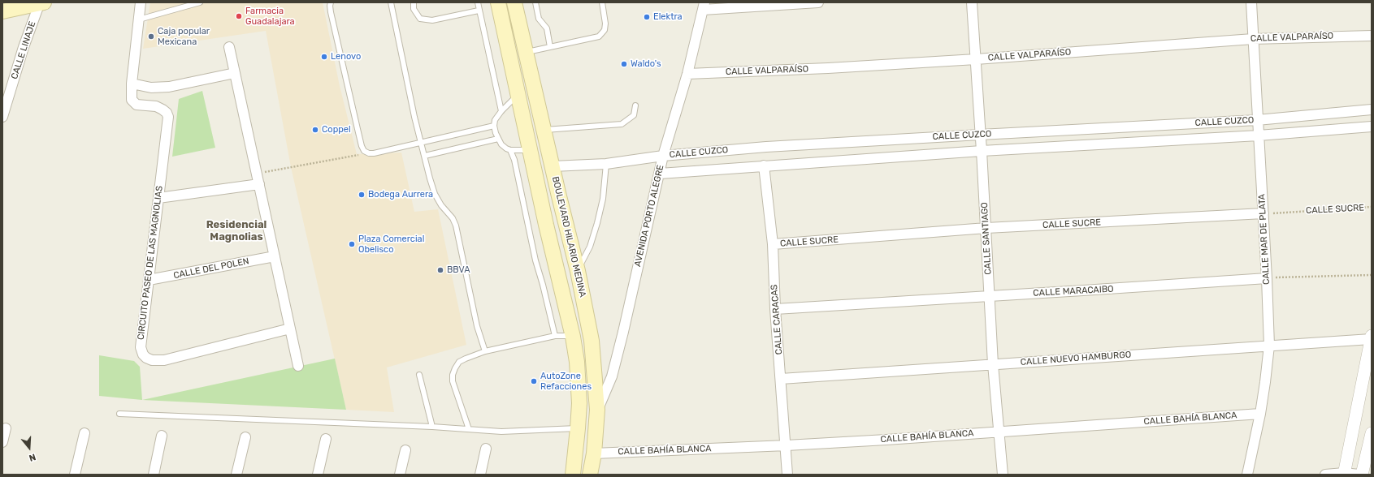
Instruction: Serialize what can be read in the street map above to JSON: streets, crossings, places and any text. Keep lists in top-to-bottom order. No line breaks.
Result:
{"streets":{"main road":["BOULEVARD HILARIO MEDINA"],"street":["CALLE VALPARAÍSO","CALLE LINAJE","CALLE CUZCO","CALLE SUCRE","AVENIDA PORTO ALEGRE","CALLE SANTIAGO","CALLE MAR DE PLATA","CIRCUITO PASEO DE LAS MAGNOLIAS","CALLE DEL POLEN","CALLE MARACAIBO","CALLE CARACAS","CALLE NUEVO HAMBURGO","CALLE BAHÍA BLANCA"]},"crossings":[["CALLE VALPARAÍSO","AVENIDA PORTO ALEGRE"],["CALLE VALPARAÍSO","CALLE SANTIAGO"],["CALLE VALPARAÍSO","CALLE MAR DE PLATA"],["CALLE CUZCO","AVENIDA PORTO ALEGRE"],["CALLE CUZCO","BOULEVARD HILARIO MEDINA"],["CALLE CUZCO","CALLE SANTIAGO"],["CALLE CUZCO","CALLE MAR DE PLATA"],["CALLE CUZCO","CALLE CARACAS"],["CALLE SUCRE","CALLE SANTIAGO"],["CALLE SUCRE","CALLE MAR DE PLATA"],["CALLE SUCRE","CALLE CARACAS"],["AVENIDA PORTO ALEGRE","BOULEVARD HILARIO MEDINA"],["BOULEVARD HILARIO MEDINA","CALLE BAHÍA BLANCA"],["CALLE SANTIAGO","CALLE MARACAIBO"],["CALLE SANTIAGO","CALLE NUEVO HAMBURGO"],["CALLE SANTIAGO","CALLE BAHÍA BLANCA"],["CALLE MAR DE PLATA","CALLE MARACAIBO"],["CALLE MAR DE PLATA","CALLE NUEVO HAMBURGO"],["CALLE MAR DE PLATA","CALLE BAHÍA BLANCA"],["CIRCUITO PASEO DE LAS MAGNOLIAS","CALLE DEL POLEN"],["CALLE MARACAIBO","CALLE CARACAS"],["CALLE CARACAS","CALLE NUEVO HAMBURGO"],["CALLE CARACAS","CALLE BAHÍA BLANCA"]],"districts":["Residencial Magnolias"],"places":["Farmacia Guadalajara","Elektra","Caja popular Mexicana","Lenovo","Waldo's","Coppel","Bodega Aurrera","Plaza Comercial Obelisco","BBVA","AutoZone Refacciones"],"north":"bottom"}
